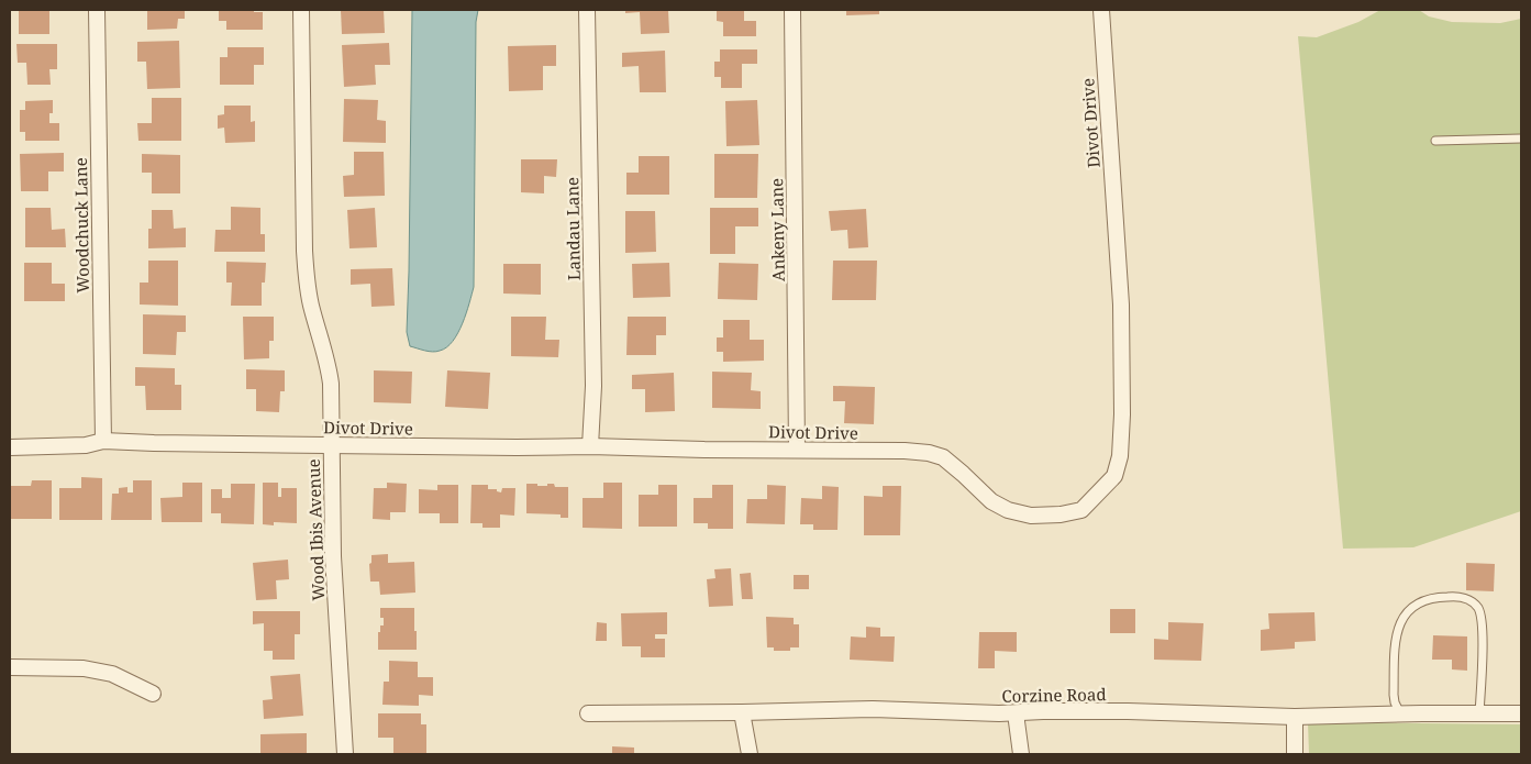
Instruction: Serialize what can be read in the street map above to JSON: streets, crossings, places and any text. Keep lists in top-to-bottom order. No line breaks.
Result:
{"streets":{"street":["Divot Drive","Woodchuck Lane","Landau Lane","Ankeny Lane","Wood Ibis Avenue","Corzine Road"]},"crossings":[["Divot Drive","Woodchuck Lane"],["Divot Drive","Landau Lane"],["Divot Drive","Ankeny Lane"],["Divot Drive","Wood Ibis Avenue"]]}
